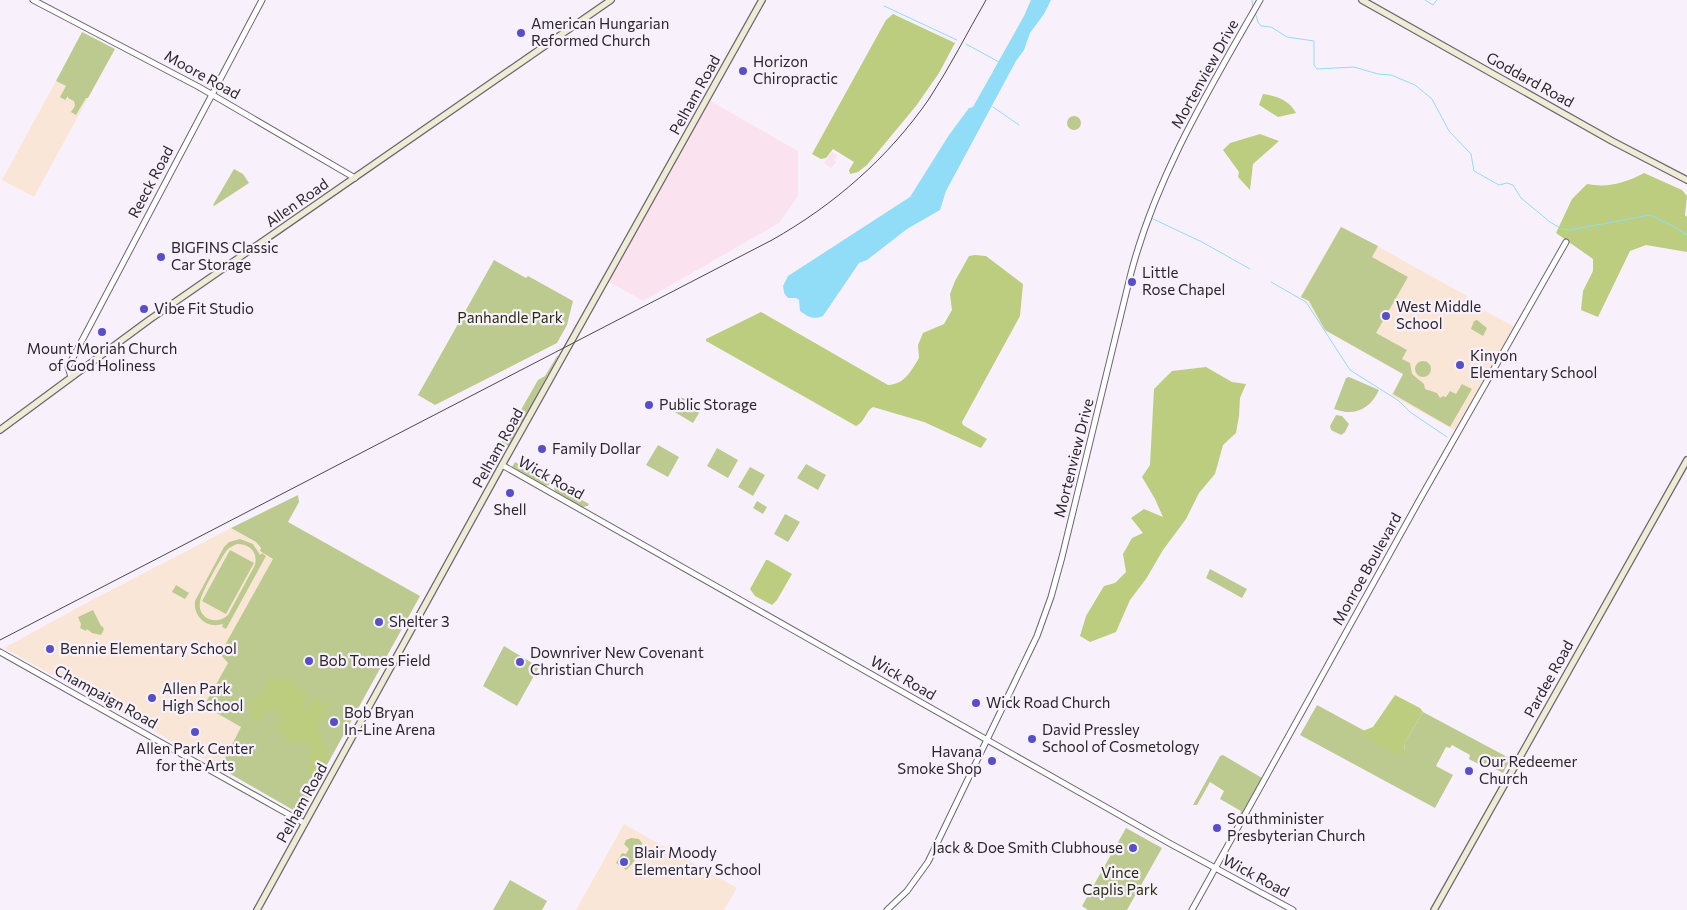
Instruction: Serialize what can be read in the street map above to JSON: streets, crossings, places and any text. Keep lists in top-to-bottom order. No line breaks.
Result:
{"streets":{"main road":["Goddard Road","Pelham Road","Allen Road","Pardee Road"],"street":["Mortenview Drive","Moore Road","Reeck Road","Wick Road","Monroe Boulevard","Champaign Road"]},"crossings":[["Mortenview Drive","Wick Road"],["Moore Road","Reeck Road"],["Moore Road","Allen Road"],["Pelham Road","Wick Road"],["Pelham Road","Champaign Road"],["Reeck Road","Allen Road"],["Wick Road","Monroe Boulevard"]],"parks":["Panhandle Park","Vince Caplis Park"],"places":["American Hungarian Reformed Church","Horizon Chiropractic","BIGFINS Classic Car Storage","Little Rose Chapel","Vibe Fit Studio","West Middle School","Mount Moriah Church of God Holiness","Kinyon Elementary School","Public Storage","Family Dollar","Shell","Shelter 3","Bennie Elementary School","Bob Tomes Field","Downriver New Covenant Christian Church","Allen Park High School","Wick Road Church","Bob Bryan In-Line Arena","Allen Park Center for the Arts","David Pressley School of Cosmetology","Havana Smoke Shop","Our Redeemer Church","Southminister Presbyterian Church","Jack & Doe Smith Clubhouse","Blair Moody Elementary School"]}
